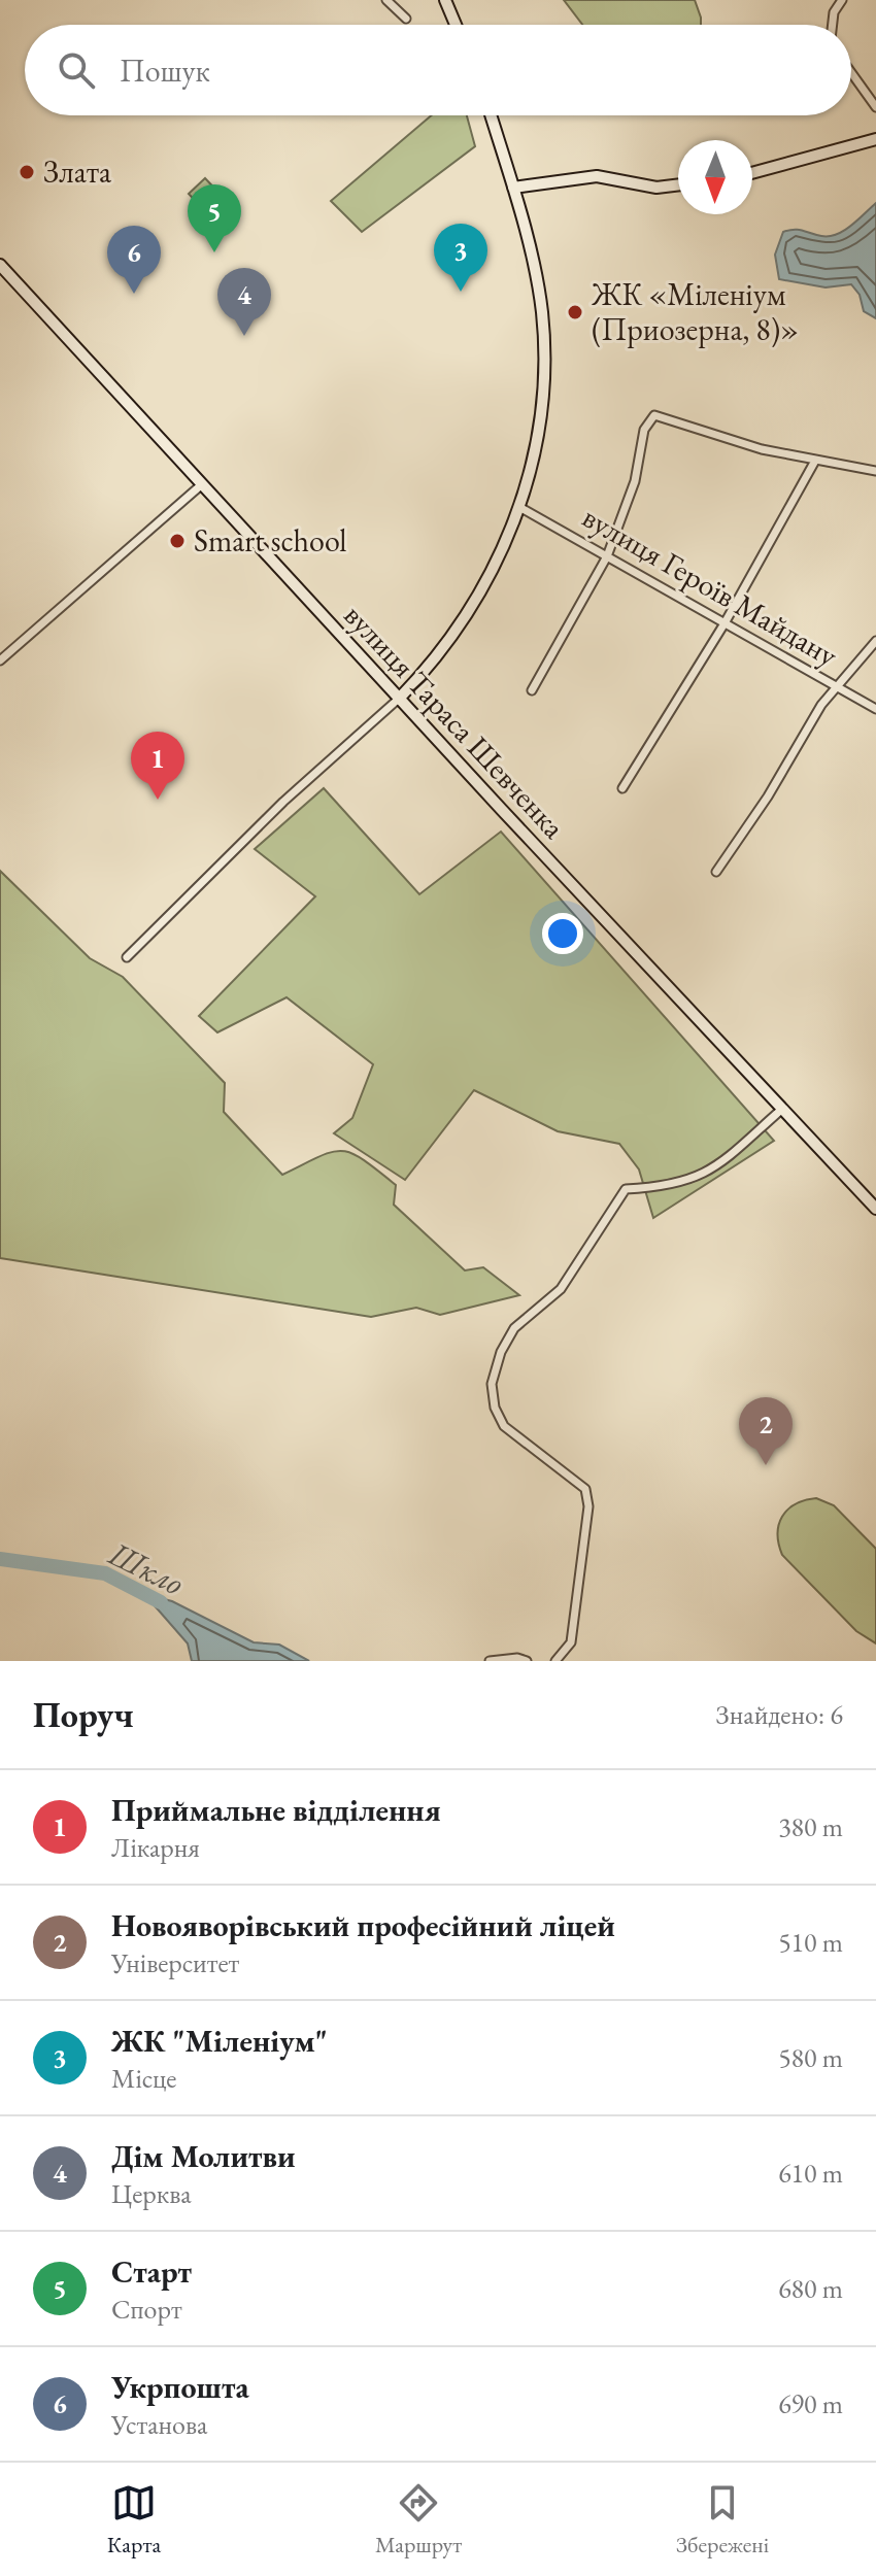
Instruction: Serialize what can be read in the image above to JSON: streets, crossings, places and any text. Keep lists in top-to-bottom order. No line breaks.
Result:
{"streets":{"street":["вулиця Героїв Майдану","вулиця Тараса Шевченка"]},"water":["Шкло"],"places":["Злата","ЖК «Міленіум (Приозерна, 8)»","Smart school"],"north":"bottom","page":{"search":"Пошук","pins":["5","3","6","4","1","2"],"heading":["Поруч","Знайдено: 6"],"list":[{"mark":"1","name":"Приймальне відділення","note":"Лікарня","value":"380 m"},{"mark":"2","name":"Новояворівський професійний ліцей","note":"Університет","value":"510 m"},{"mark":"3","name":"ЖК \"Міленіум\"","note":"Місце","value":"580 m"},{"mark":"4","name":"Дім Молитви","note":"Церква","value":"610 m"},{"mark":"5","name":"Старт","note":"Спорт","value":"680 m"},{"mark":"6","name":"Укрпошта","note":"Установа","value":"690 m"}],"nav":["Карта","Маршрут","Збережені"]}}
